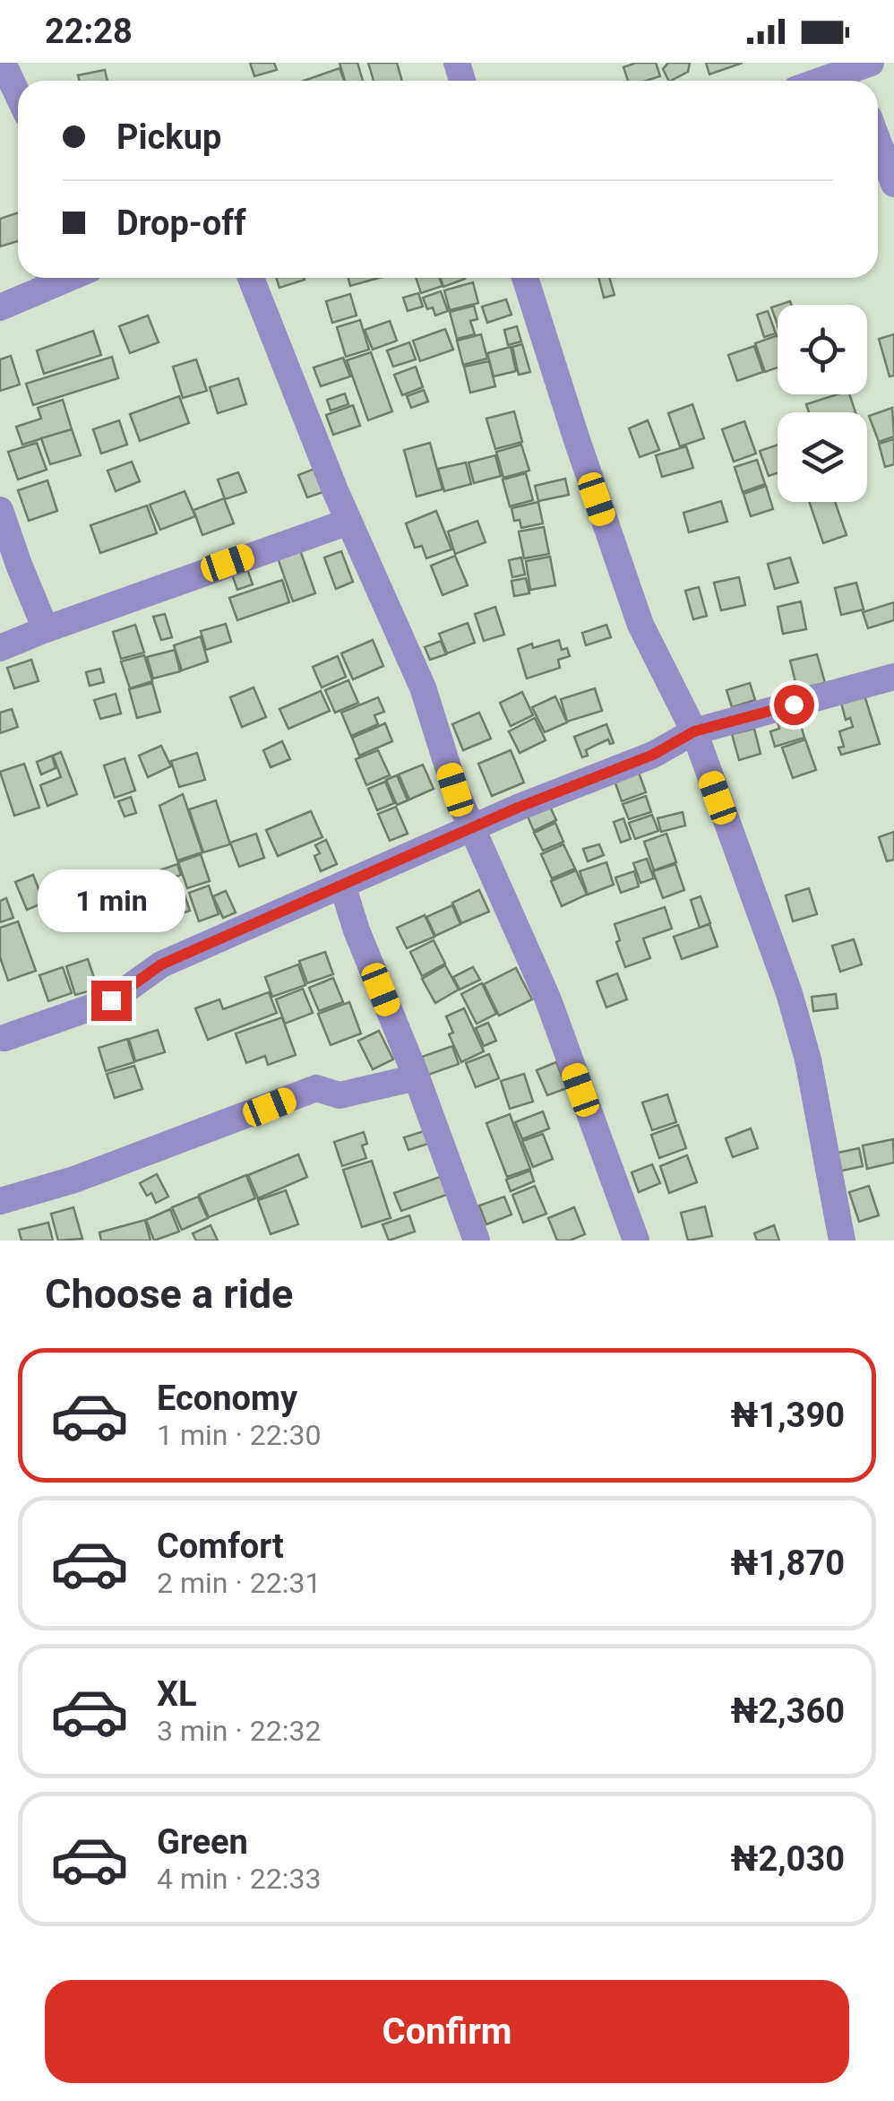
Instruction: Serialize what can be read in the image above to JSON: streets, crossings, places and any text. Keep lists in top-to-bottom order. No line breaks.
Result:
{"page":{"status":"22:28","banner":["Pickup","Drop-off"],"bubble":"1 min","heading":"Choose a ride","list":[{"name":"Economy","note":"1 min · 22:30","value":"₦1,390"},{"name":"Comfort","note":"2 min · 22:31","value":"₦1,870"},{"name":"XL","note":"3 min · 22:32","value":"₦2,360"},{"name":"Green","note":"4 min · 22:33","value":"₦2,030"}],"buttons":"Confirm"}}
